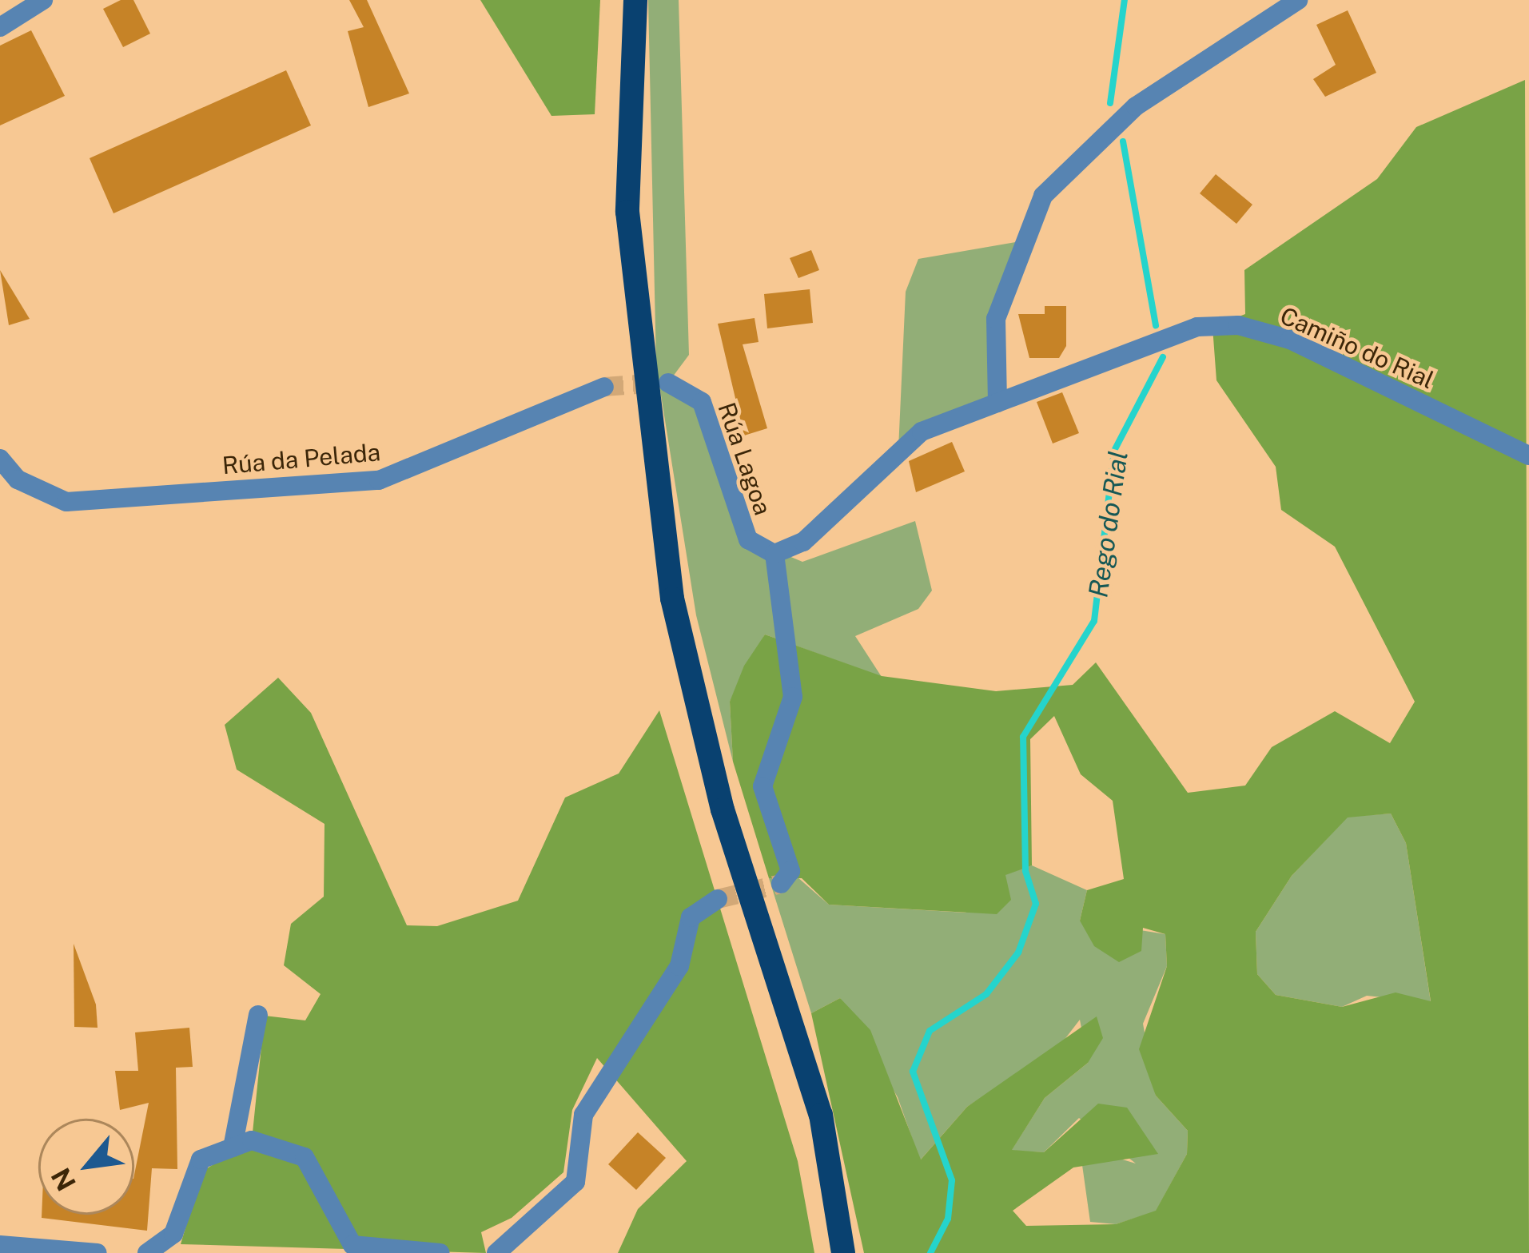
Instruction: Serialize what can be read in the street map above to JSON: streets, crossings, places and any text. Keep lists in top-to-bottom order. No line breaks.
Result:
{"streets":{"street":["Camiño do Rial","Rúa da Pelada","Rúa Lagoa"]},"crossings":[["Camiño do Rial","Rúa Lagoa"]],"water":["Rego do Rial"],"north":"bottom left"}
